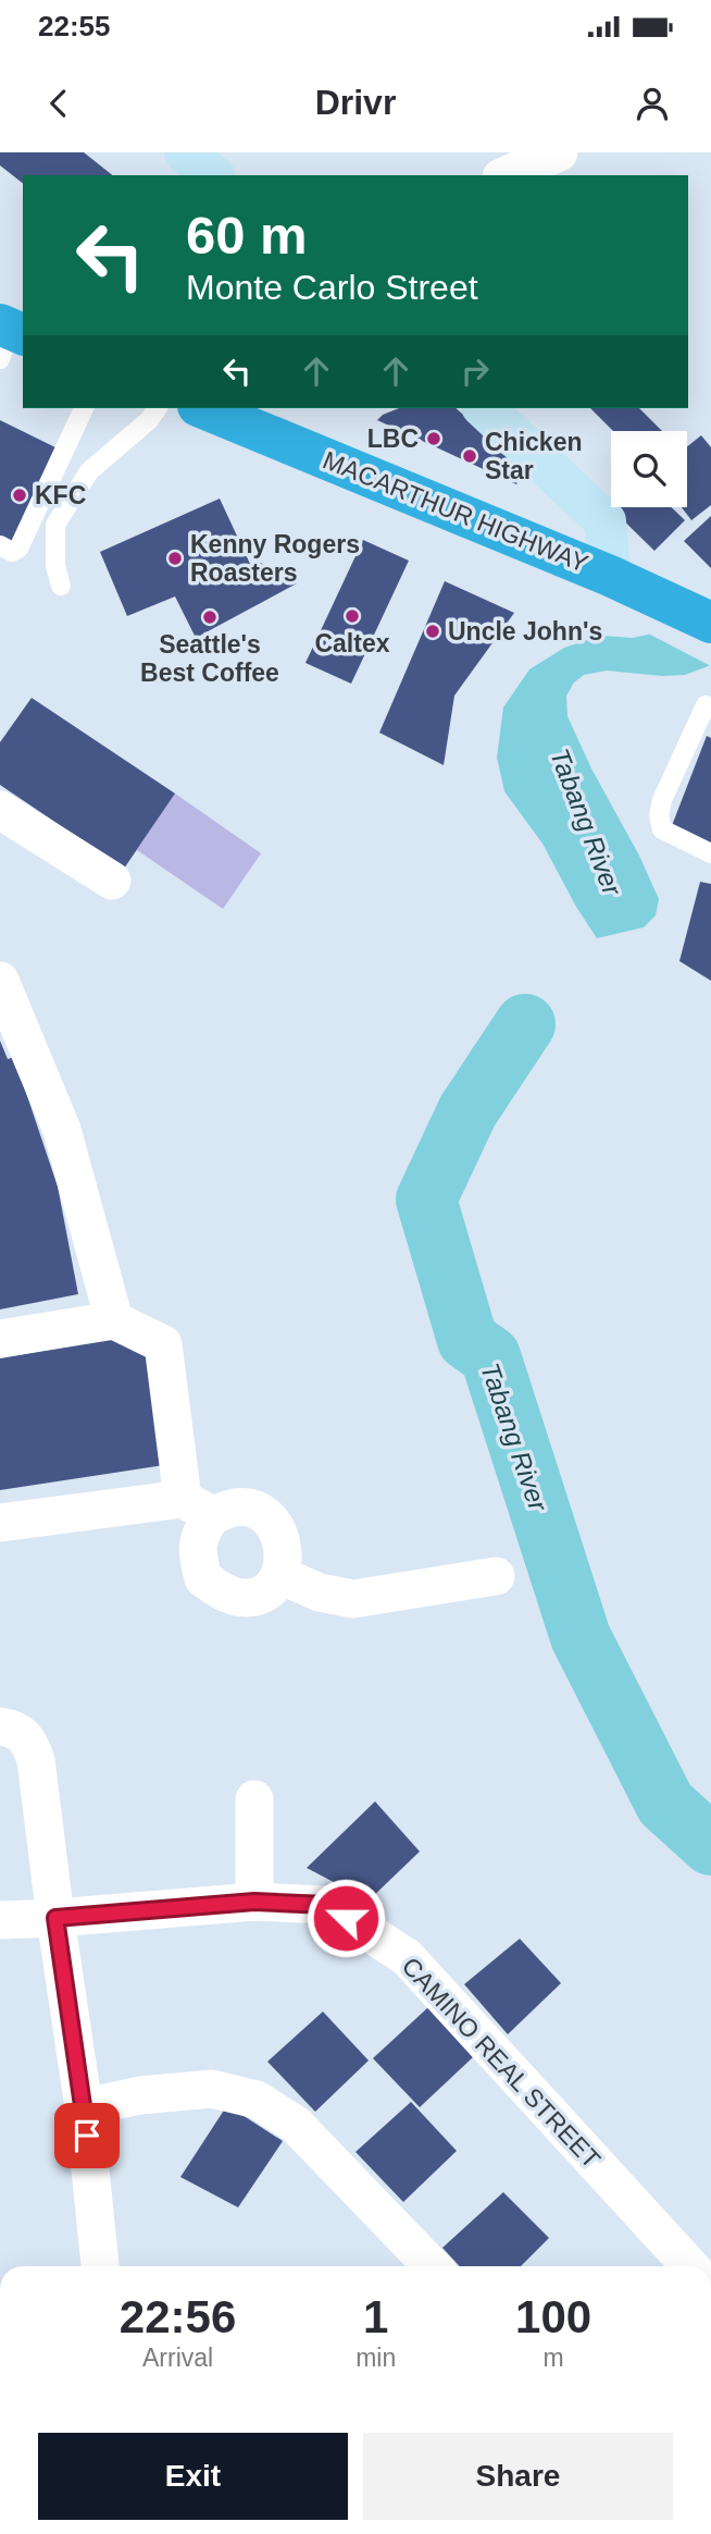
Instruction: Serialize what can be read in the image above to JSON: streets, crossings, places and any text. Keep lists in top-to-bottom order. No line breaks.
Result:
{"streets":{"highway":["MACARTHUR HIGHWAY"],"street":["CAMINO REAL STREET"]},"water":["Tabang River"],"places":["LBC","Chicken Star","KFC","Kenny Rogers Roasters","Caltex","Seattle's Best Coffee","Uncle John's"],"page":{"status":"22:55","header":"Drivr","turn":["60 m","Monte Carlo Street"],"eta":["22:56","Arrival","1","min","100","m"],"buttons":["Exit","Share"]}}
